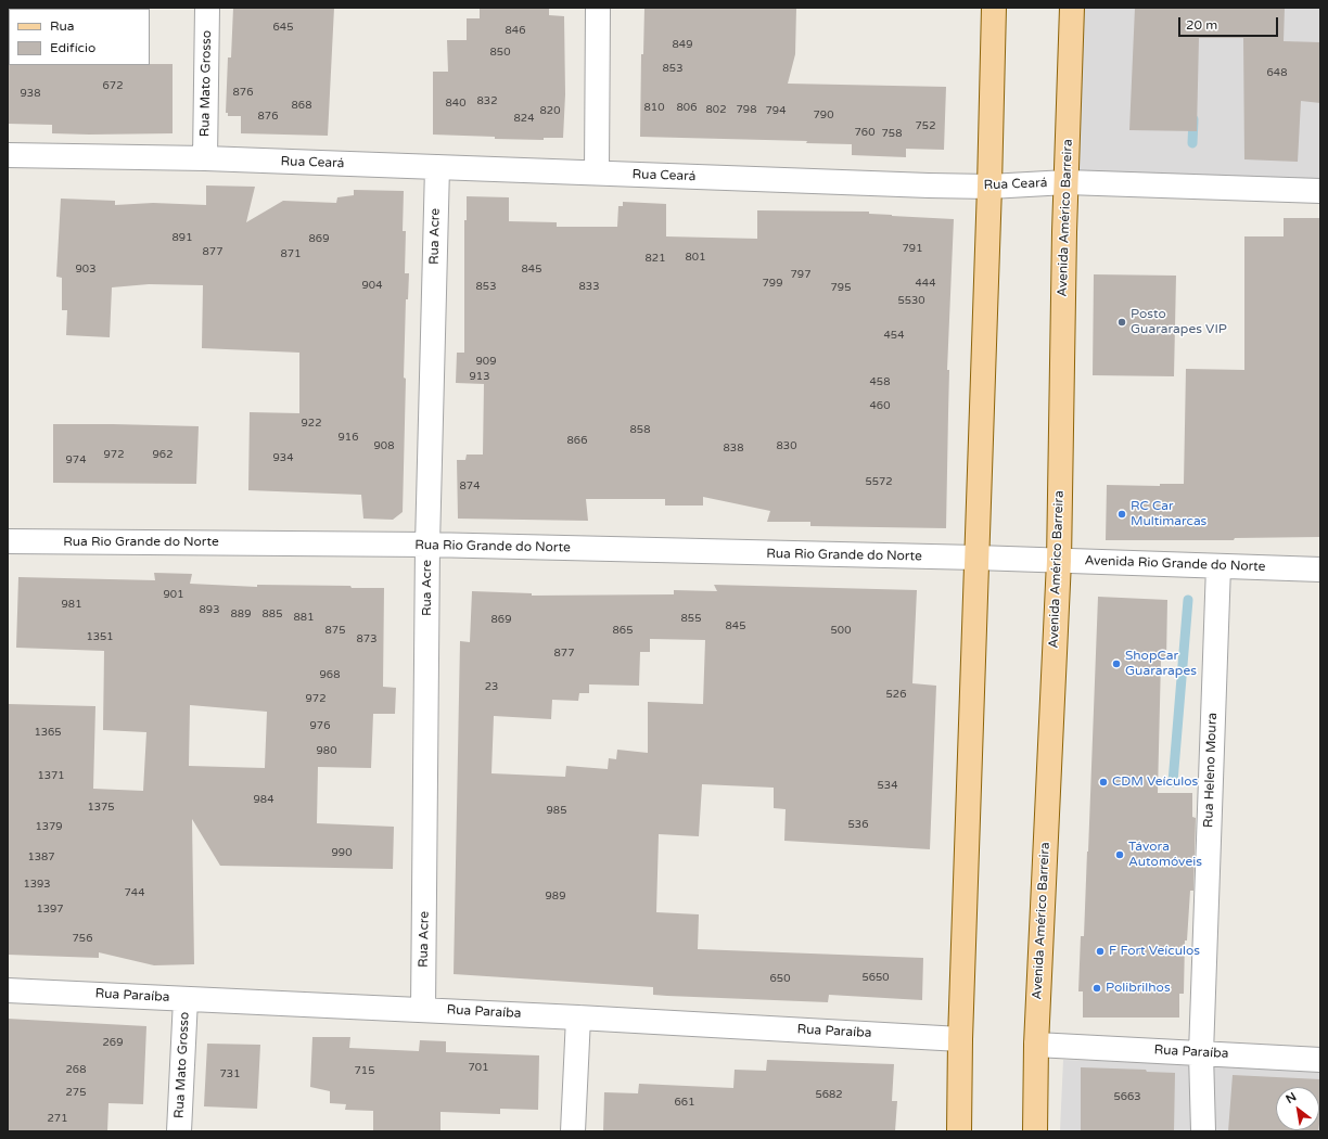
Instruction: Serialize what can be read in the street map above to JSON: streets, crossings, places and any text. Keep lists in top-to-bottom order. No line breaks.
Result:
{"streets":{"main road":["Avenida Américo Barreira"],"street":["Rua Mato Grosso","Rua Ceará","Rua Acre","Rua Rio Grande do Norte","Avenida Rio Grande do Norte","Rua Heleno Moura","Rua Paraíba"]},"crossings":[["Rua Mato Grosso","Rua Ceará"],["Rua Mato Grosso","Rua Paraíba"],["Rua Ceará","Avenida Américo Barreira"],["Rua Ceará","Rua Acre"],["Avenida Américo Barreira","Avenida Rio Grande do Norte"],["Avenida Américo Barreira","Rua Paraíba"],["Rua Acre","Rua Rio Grande do Norte"],["Rua Acre","Rua Paraíba"],["Rua Rio Grande do Norte","Avenida Rio Grande do Norte"],["Avenida Rio Grande do Norte","Rua Heleno Moura"],["Rua Heleno Moura","Rua Paraíba"]],"places":["Posto Guararapes VIP","RC Car Multimarcas","ShopCar Guararapes","CDM Veículos","Távora Automóveis","F Fort Veículos","Polibrilhos"],"house_numbers":["645","846","849","850","853","648","672","876","938","832","840","868","810","806","802","798","820","794","790","876","824","752","760","758","891","869","791","877","871","801","821","903","845","797","799","444","904","853","833","795","5530","454","909","913","458","460","922","858","916","866","908","830","838","972","962","934","974","5572","874","901","981","893","889","885","881","855","869","845","875","865","500","1351","873","877","968","23","526","972","976","1365","980","1371","534","984","1375","985","536","1379","990","1387","1393","744","989","1397","756","5650","650","269","701","268","715","731","275","5682","5663","661","271"],"legend":["Rua","Edifício"],"scale_bar":"20 m","north":"top left"}
